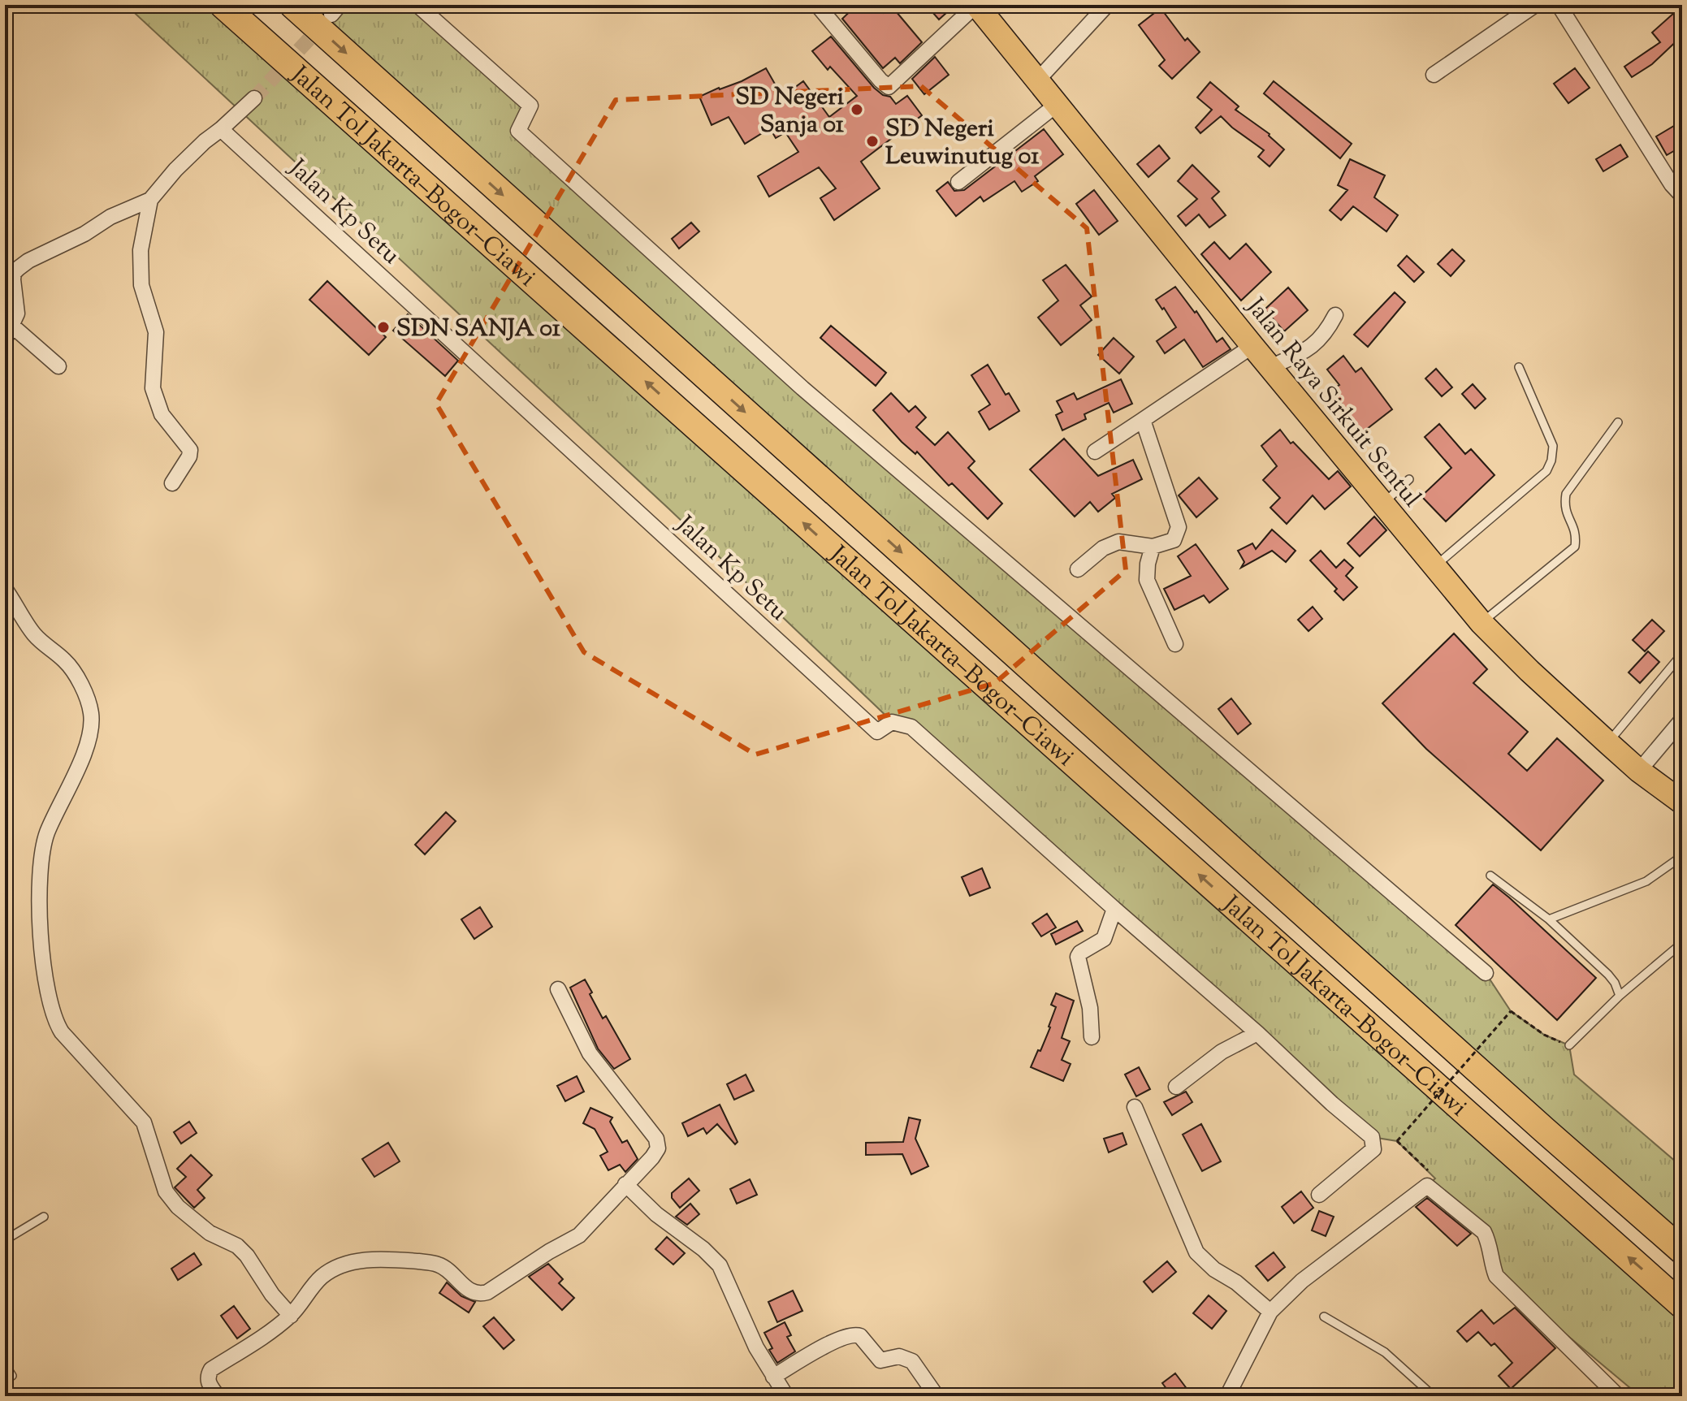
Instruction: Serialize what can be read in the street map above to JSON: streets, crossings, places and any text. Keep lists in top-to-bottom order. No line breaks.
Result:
{"streets":{"highway":["Jalan Tol Jakarta–Bogor–Ciawi"],"main road":["Jalan Raya Sirkuit Sentul"],"street":["Jalan Kp Setu"]},"places":["SD Negeri Sanja 01","SD Negeri Leuwinutug 01","SDN SANJA 01"]}
